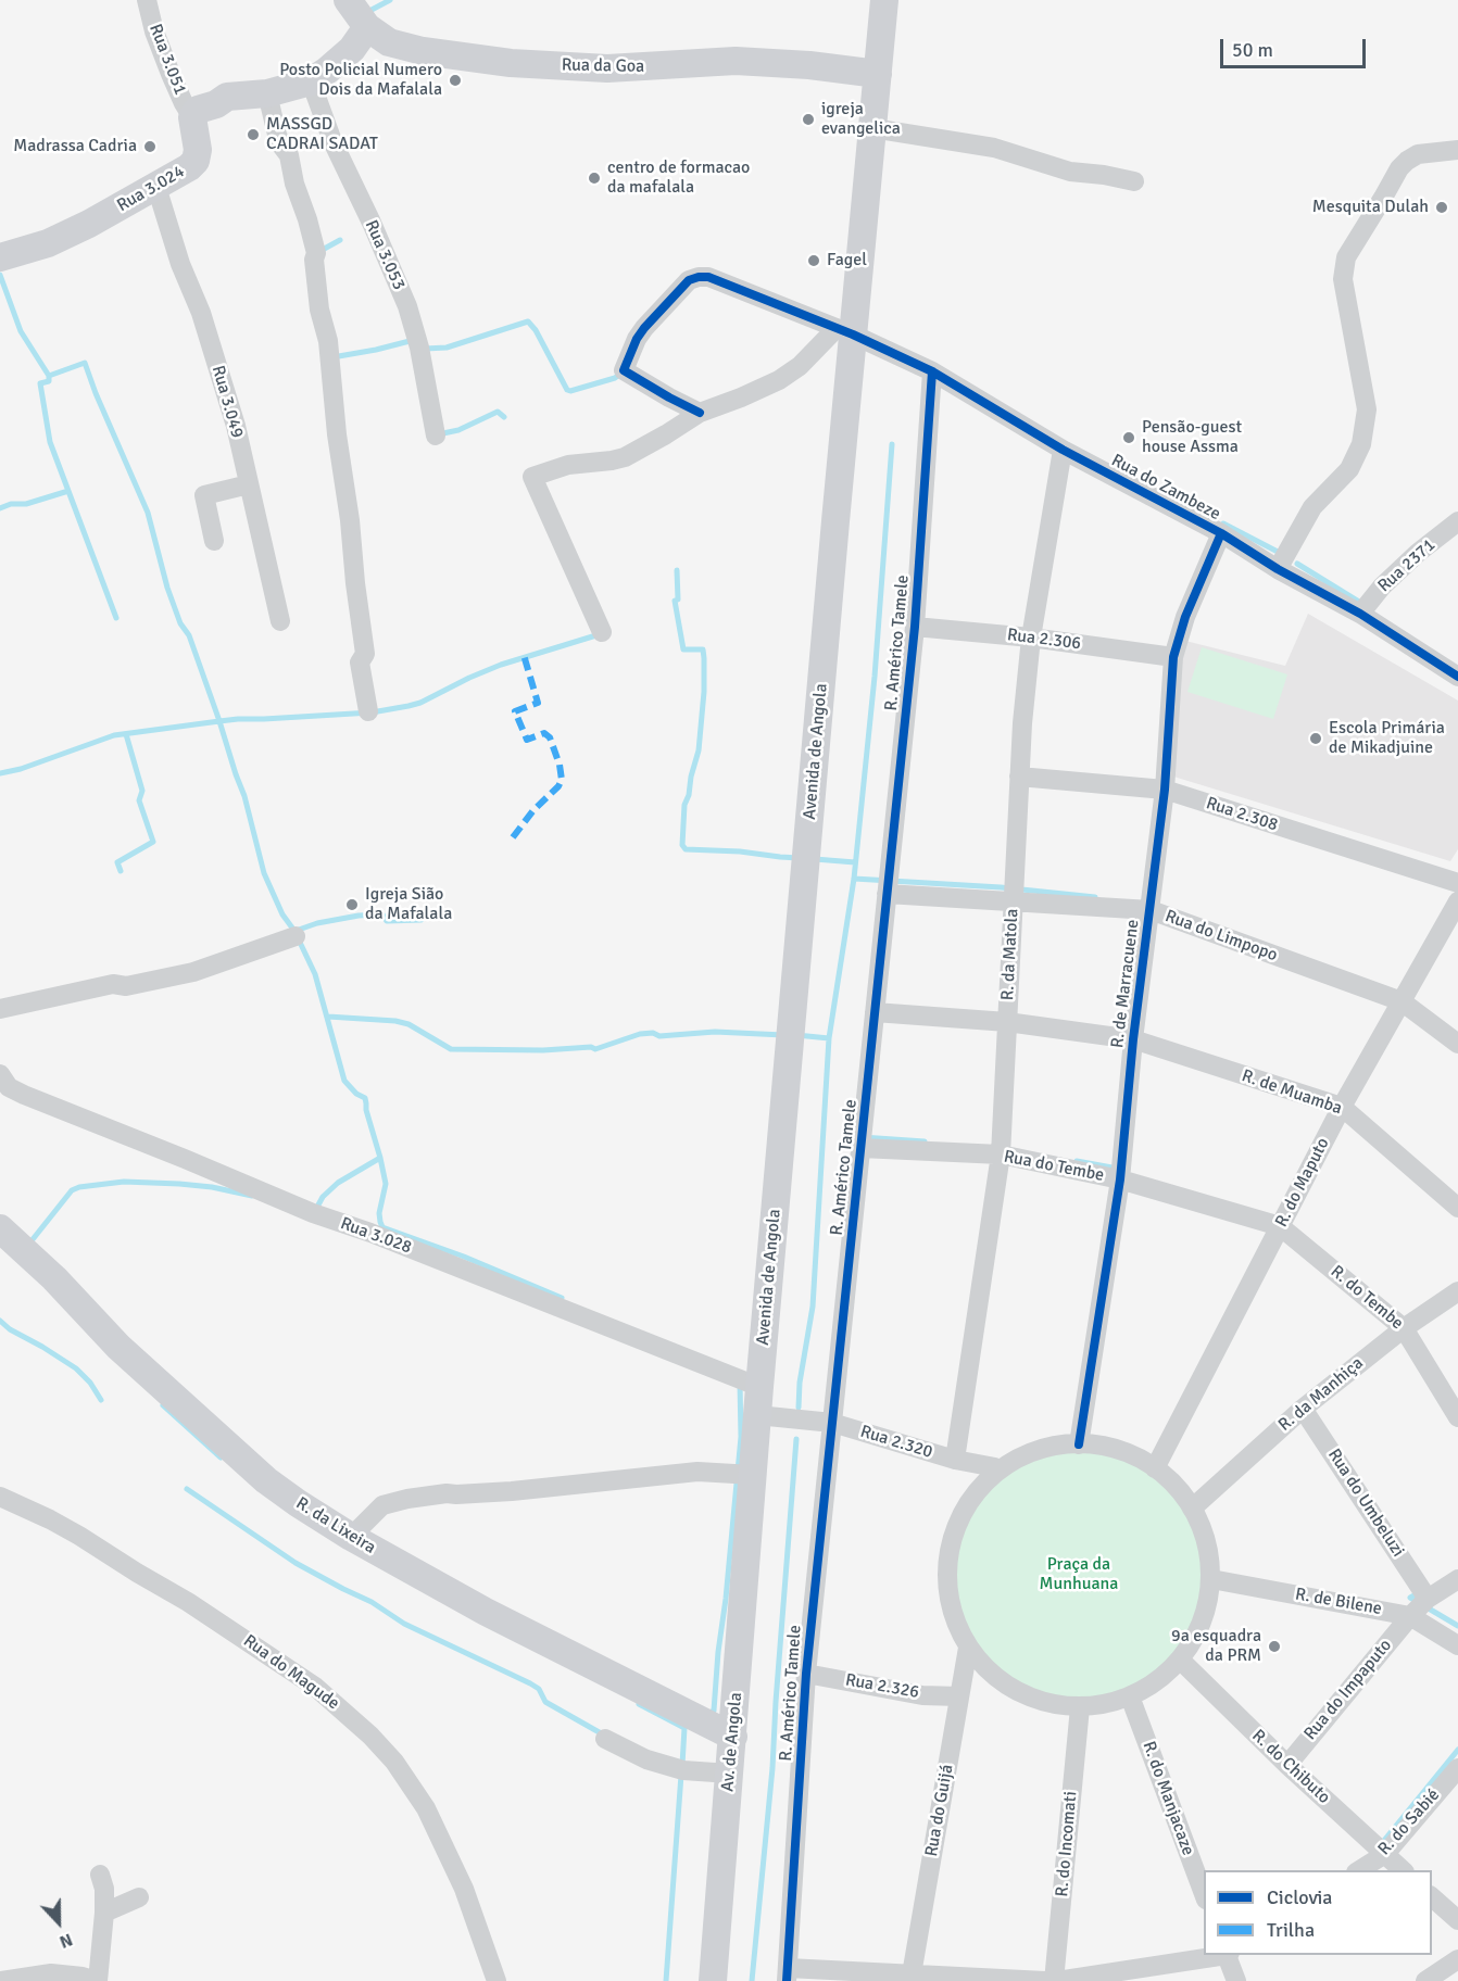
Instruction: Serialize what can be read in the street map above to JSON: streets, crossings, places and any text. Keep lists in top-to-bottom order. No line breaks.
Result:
{"streets":{"street":["Rua 3.051","Rua da Goa","Rua 3.024","Rua 3.053","Rua 3.049","Rua do Zambeze","Rua 2371","Rua 2.306","R. Américo Tamele","Avenida de Angola","Rua 2.308","Rua do Limpopo","R. da Matola","R. de Marracuene","R. de Muamba","Rua do Tembe","R. do Maputo","Rua 3.028","R. do Tembe","R. da Manhiça","Rua 2.320","Rua do Umbeluzi","R. da Lixeira","R. de Bilene","Rua do Magude","Rua 2.326","Rua do Impaputo","Av. de Angola","R. do Chibuto","R. do Manjacaze","Rua do Guijá","R. do Sabié","R. do Incomati"]},"crossings":[["Rua 3.051","Rua 3.024"],["Rua da Goa","Avenida de Angola"],["Rua 3.024","Rua 3.049"],["Rua do Zambeze","Rua 2371"],["Rua do Zambeze","R. Américo Tamele"],["Rua do Zambeze","Avenida de Angola"],["Rua do Zambeze","R. da Matola"],["Rua do Zambeze","R. de Marracuene"],["Rua 2.306","R. Américo Tamele"],["Rua 2.306","R. da Matola"],["Rua 2.306","R. de Marracuene"],["R. Américo Tamele","Rua do Limpopo"],["R. Américo Tamele","R. de Muamba"],["R. Américo Tamele","Rua do Tembe"],["R. Américo Tamele","Rua 2.320"],["R. Américo Tamele","Rua 2.326"],["Avenida de Angola","Rua 3.028"],["Avenida de Angola","Rua 2.320"],["Avenida de Angola","Av. de Angola"],["Rua 2.308","R. da Matola"],["Rua 2.308","R. de Marracuene"],["Rua do Limpopo","R. da Matola"],["Rua do Limpopo","R. de Marracuene"],["Rua do Limpopo","R. do Maputo"],["R. da Matola","R. de Muamba"],["R. da Matola","Rua do Tembe"],["R. da Matola","Rua 2.320"],["R. de Marracuene","R. de Muamba"],["R. de Marracuene","Rua do Tembe"],["R. de Muamba","R. do Maputo"],["Rua do Tembe","R. do Maputo"],["Rua do Tembe","R. do Tembe"],["R. do Maputo","R. do Tembe"],["R. do Tembe","R. da Manhiça"],["R. da Manhiça","Rua do Umbeluzi"],["Rua do Umbeluzi","Rua do Impaputo"],["R. da Lixeira","Av. de Angola"],["R. de Bilene","Rua do Impaputo"],["Rua 2.326","Rua do Guijá"],["Rua do Impaputo","R. do Chibuto"],["R. do Chibuto","R. do Sabié"]],"parks":["Praça da Munhuana"],"places":["Posto Policial Numero Dois da Mafalala","igreja evangelica","MASSGD CADRAI SADAT","Madrassa Cadria","centro de formacao da mafalala","Mesquita Dulah","Fagel","Pensão-guest house Assma","Escola Primária de Mikadjuine","Igreja Sião da Mafalala","9a esquadra da PRM"],"legend":["Ciclovia","Trilha"],"scale_bar":"50 m","north":"bottom"}
